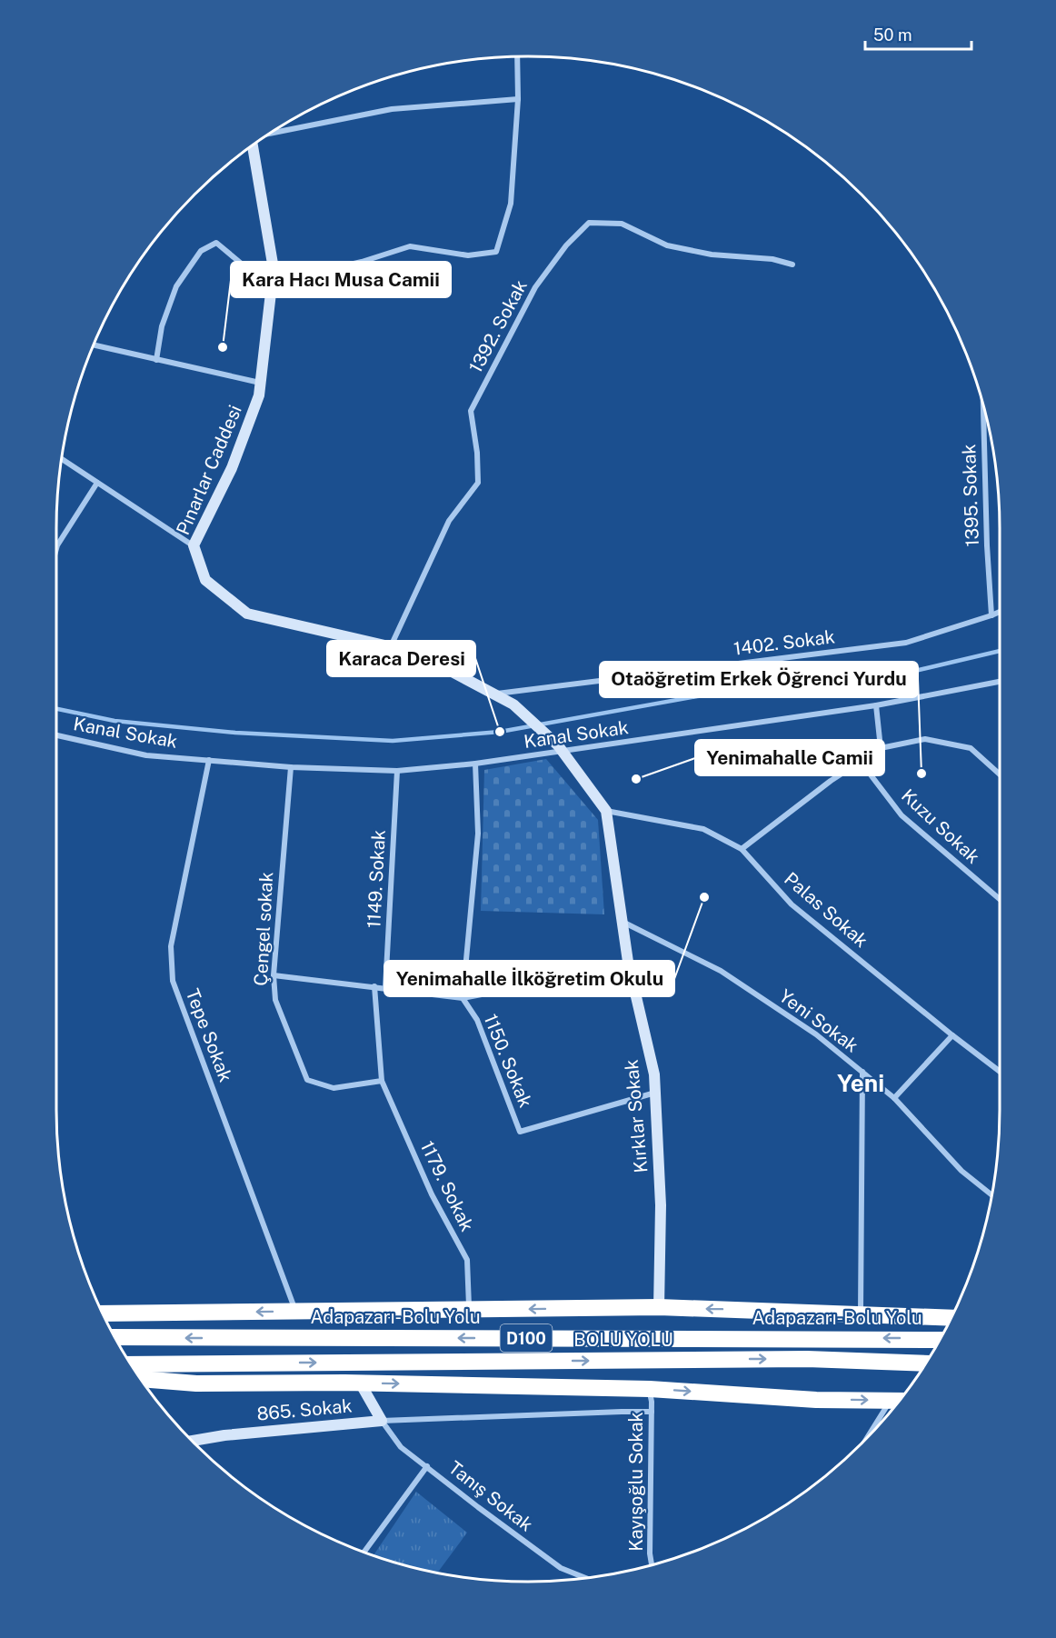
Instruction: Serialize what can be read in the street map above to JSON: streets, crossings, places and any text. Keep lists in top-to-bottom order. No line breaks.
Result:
{"streets":{"highway":["Adapazarı-Bolu Yolu","D100","BOLU YOLU"],"street":["1392. Sokak","Pınarlar Caddesi","1395. Sokak","1402. Sokak","Kanal Sokak","Kuzu Sokak","1149. Sokak","Palas Sokak","Çengel sokak","Yeni Sokak","Tepe Sokak","1150. Sokak","Kırklar Sokak","1179. Sokak","865. Sokak","Kayışoğlu Sokak","Tanış Sokak"]},"crossings":[["1392. Sokak","Pınarlar Caddesi"],["Pınarlar Caddesi","1402. Sokak"],["Pınarlar Caddesi","Kanal Sokak"],["Pınarlar Caddesi","Kırklar Sokak"],["1395. Sokak","1402. Sokak"],["Kanal Sokak","1149. Sokak"],["Kanal Sokak","Çengel sokak"],["Kanal Sokak","Tepe Sokak"],["Kanal Sokak","Kırklar Sokak"],["Palas Sokak","Kırklar Sokak"],["Çengel sokak","1179. Sokak"],["Yeni Sokak","Kırklar Sokak"],["1150. Sokak","Kırklar Sokak"],["865. Sokak","Tanış Sokak"]],"districts":["Yeni"],"places":["Kara Hacı Musa Camii","Karaca Deresi","Otaöğretim Erkek Öğrenci Yurdu","Yenimahalle Camii","Yenimahalle İlköğretim Okulu"],"scale_bar":"50 m"}
